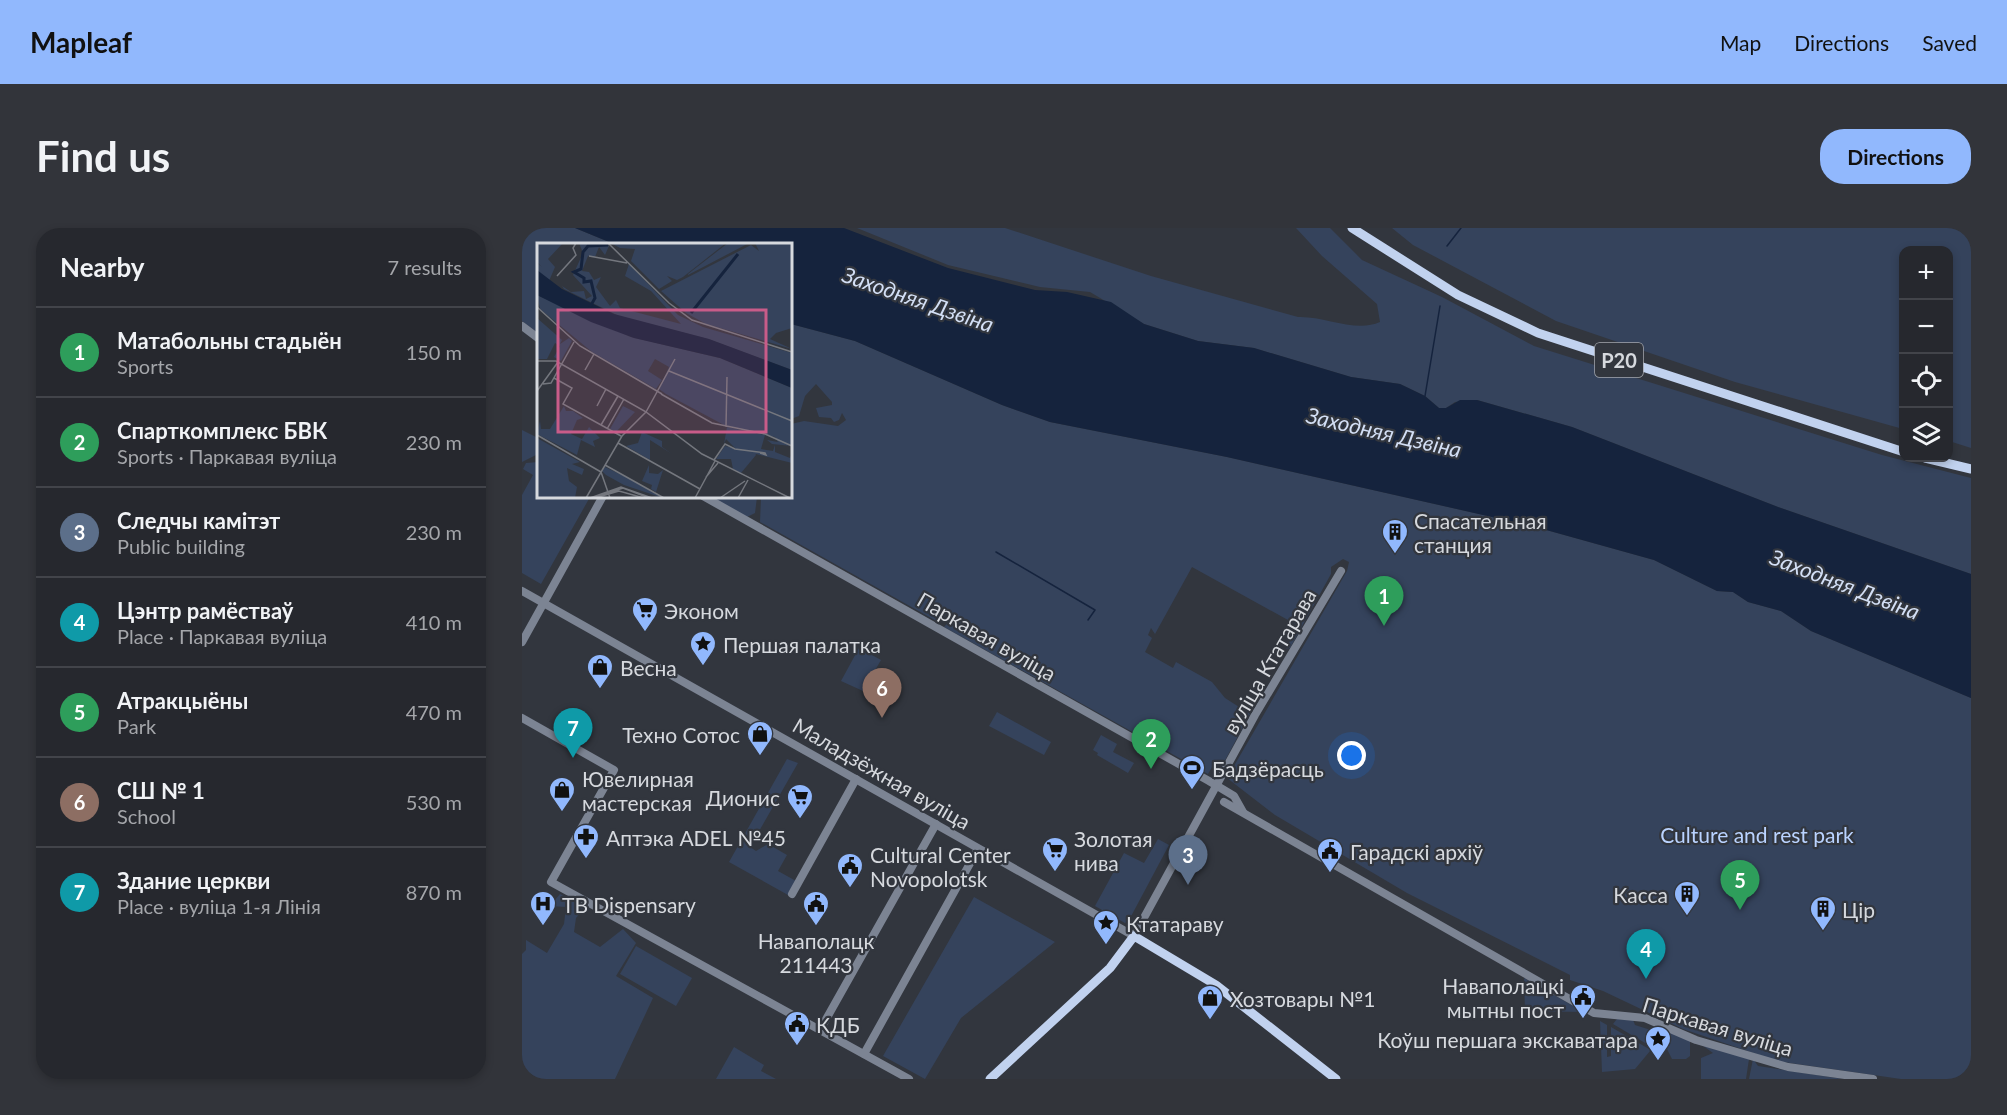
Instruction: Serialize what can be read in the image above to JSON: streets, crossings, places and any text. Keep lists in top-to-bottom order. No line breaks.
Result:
{"streets":{"main road":["Р20","вуліца Ктатарава","Маладзёжная вуліца"],"street":["Паркавая вуліца"]},"crossings":[["Паркавая вуліца","вуліца Ктатарава"],["вуліца Ктатарава","Маладзёжная вуліца"]],"water":["Заходняя Дзвіна"],"parks":["Culture and rest park"],"places":{"building":["Спасательная станция","Касса","Цір"],"supermarket":["Эконом","Дионис","Золотая нива"],"place":["Першая палатка","Ктатараву","Коўш першага экскаватара"],"shop":["Весна","Техно Сотос","Ювелирная мастерская","Хозтовары №1"],"sports":["Бадзёрасць"],"pharmacy":["Аптэка ADEL №45"],"public building":["Гарадскі архіў","Cultural Center Novopolotsk","Наваполацк 211443","Наваполацкі мытны пост","КДБ"],"hospital":["TB Dispensary"]},"page":{"header":"Mapleaf","nav":["Map","Directions","Saved"],"buttons":"Directions","title":"Find us","heading":["Nearby","7 results"],"map_buttons":["+","−"],"list":[{"mark":"1","name":"Матабольны стадыён","note":"Sports","value":"150 m"},{"mark":"2","name":"Спарткомплекс БВК","note":"Sports · Паркавая вуліца","value":"230 m"},{"mark":"3","name":"Следчы камітэт","note":"Public building","value":"230 m"},{"mark":"4","name":"Цэнтр рамёстваў","note":"Place · Паркавая вуліца","value":"410 m"},{"mark":"5","name":"Атракцыёны","note":"Park","value":"470 m"},{"mark":"6","name":"СШ № 1","note":"School","value":"530 m"},{"mark":"7","name":"Здание церкви","note":"Place · вуліца 1-я Лінія","value":"870 m"}],"pins":["1","6","7","2","3","5","4"]}}
